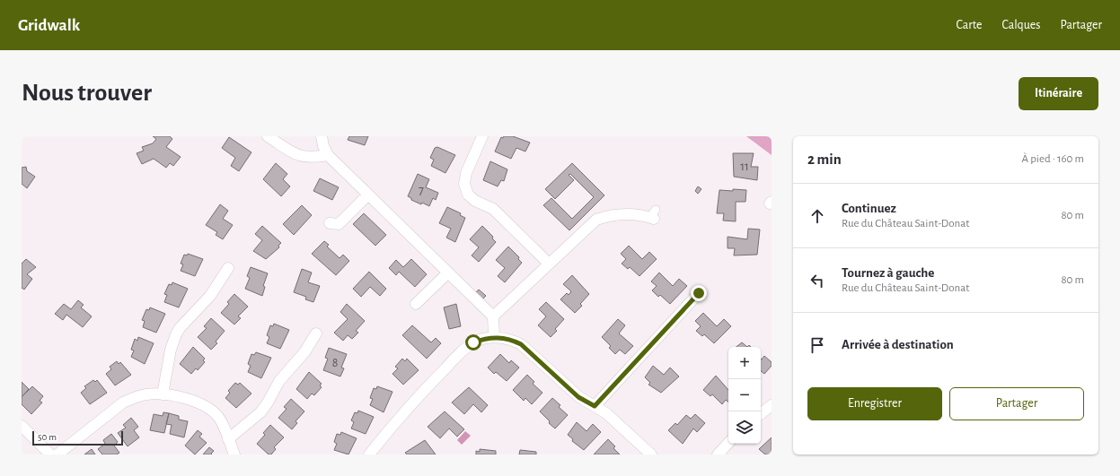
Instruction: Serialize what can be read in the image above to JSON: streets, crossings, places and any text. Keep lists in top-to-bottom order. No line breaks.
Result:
{"house_numbers":["11","7","8"],"scale_bar":"50 m","page":{"header":"Gridwalk","nav":["Carte","Calques","Partager"],"buttons":["Itinéraire",["Enregistrer","Partager"]],"title":"Nous trouver","heading":["2 min","À pied · 160 m"],"list":[["Continuez","Rue du Château Saint-Donat","80 m"],["Tournez à gauche","Rue du Château Saint-Donat","80 m"],"Arrivée à destination"],"map_buttons":["+","−"],"scale":"50 m"}}
